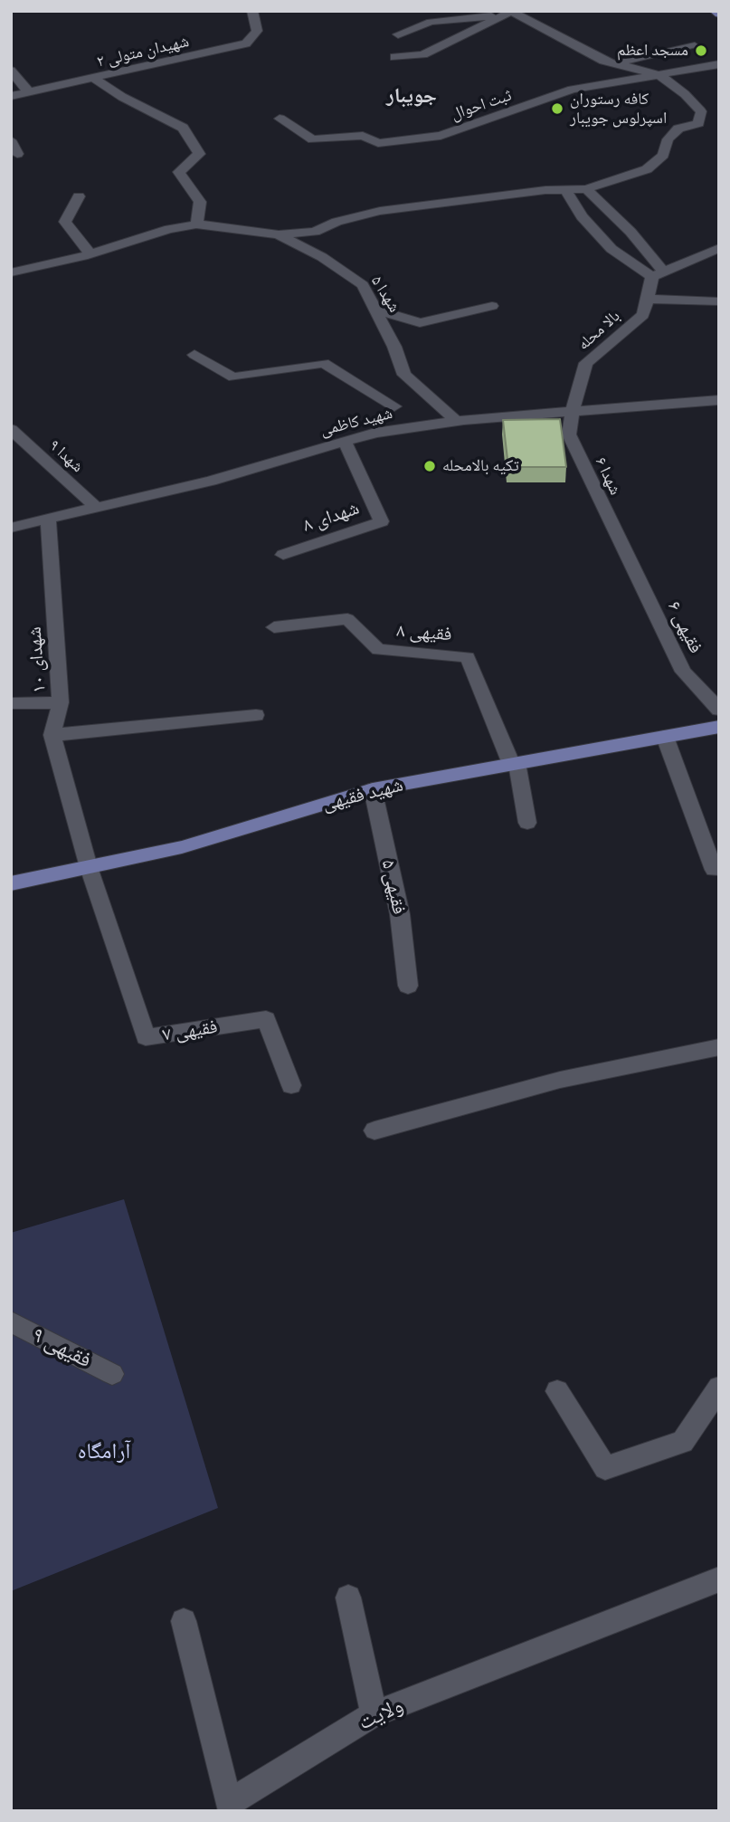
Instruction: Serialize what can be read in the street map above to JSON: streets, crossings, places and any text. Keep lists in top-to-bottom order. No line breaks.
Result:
{"streets":{"main road":["شهید فقیهی"],"street":["شهیدان متولی ۲","ثبت احوال","شهدا ۵","بالا محله","شهید کاظمی","شهدا ۹","شهدا ۶","شهدای ۸","فقیهی ۶","فقیهی ۸","شهدای ۱۰","فقیهی ۵","فقیهی ۷","فقیهی ۹","ولایت"]},"crossings":[["شهدا ۵","شهید کاظمی"],["بالا محله","شهید کاظمی"],["بالا محله","شهدا ۶"],["شهید کاظمی","شهدا ۹"],["شهید کاظمی","شهدا ۶"],["شهید کاظمی","شهدای ۸"],["شهید کاظمی","شهدای ۱۰"],["شهدا ۶","فقیهی ۶"],["فقیهی ۸","شهید فقیهی"],["شهدای ۱۰","شهید فقیهی"],["شهدای ۱۰","فقیهی ۷"],["شهید فقیهی","فقیهی ۵"],["شهید فقیهی","فقیهی ۷"]],"districts":["جویبار"],"parks":["آرامگاه"],"places":["مسجد اعظم","کافه رستوران اسپرلوس جویبار","تکیه بالامحله"]}
